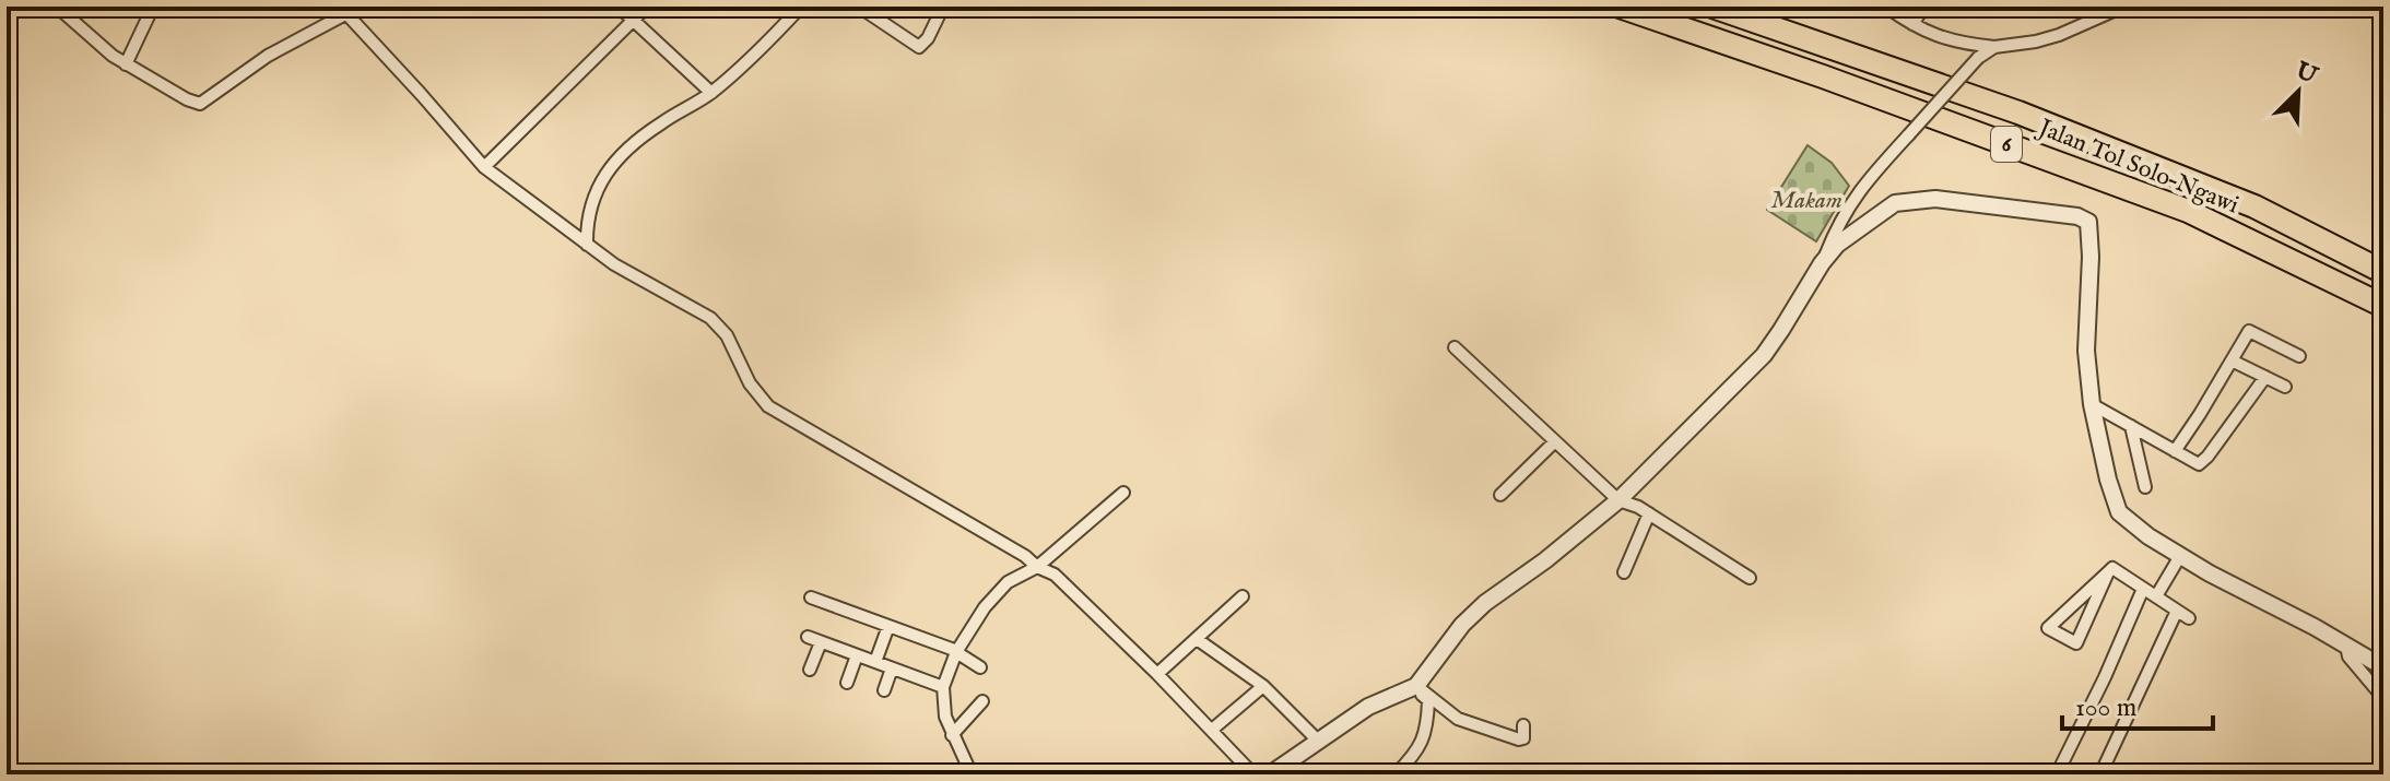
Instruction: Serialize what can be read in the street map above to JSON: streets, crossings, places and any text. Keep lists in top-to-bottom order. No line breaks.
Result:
{"streets":{"highway":["6","Jalan Tol Solo–Ngawi"]},"parks":["Makam"],"scale_bar":"100 m","north":"top right"}
